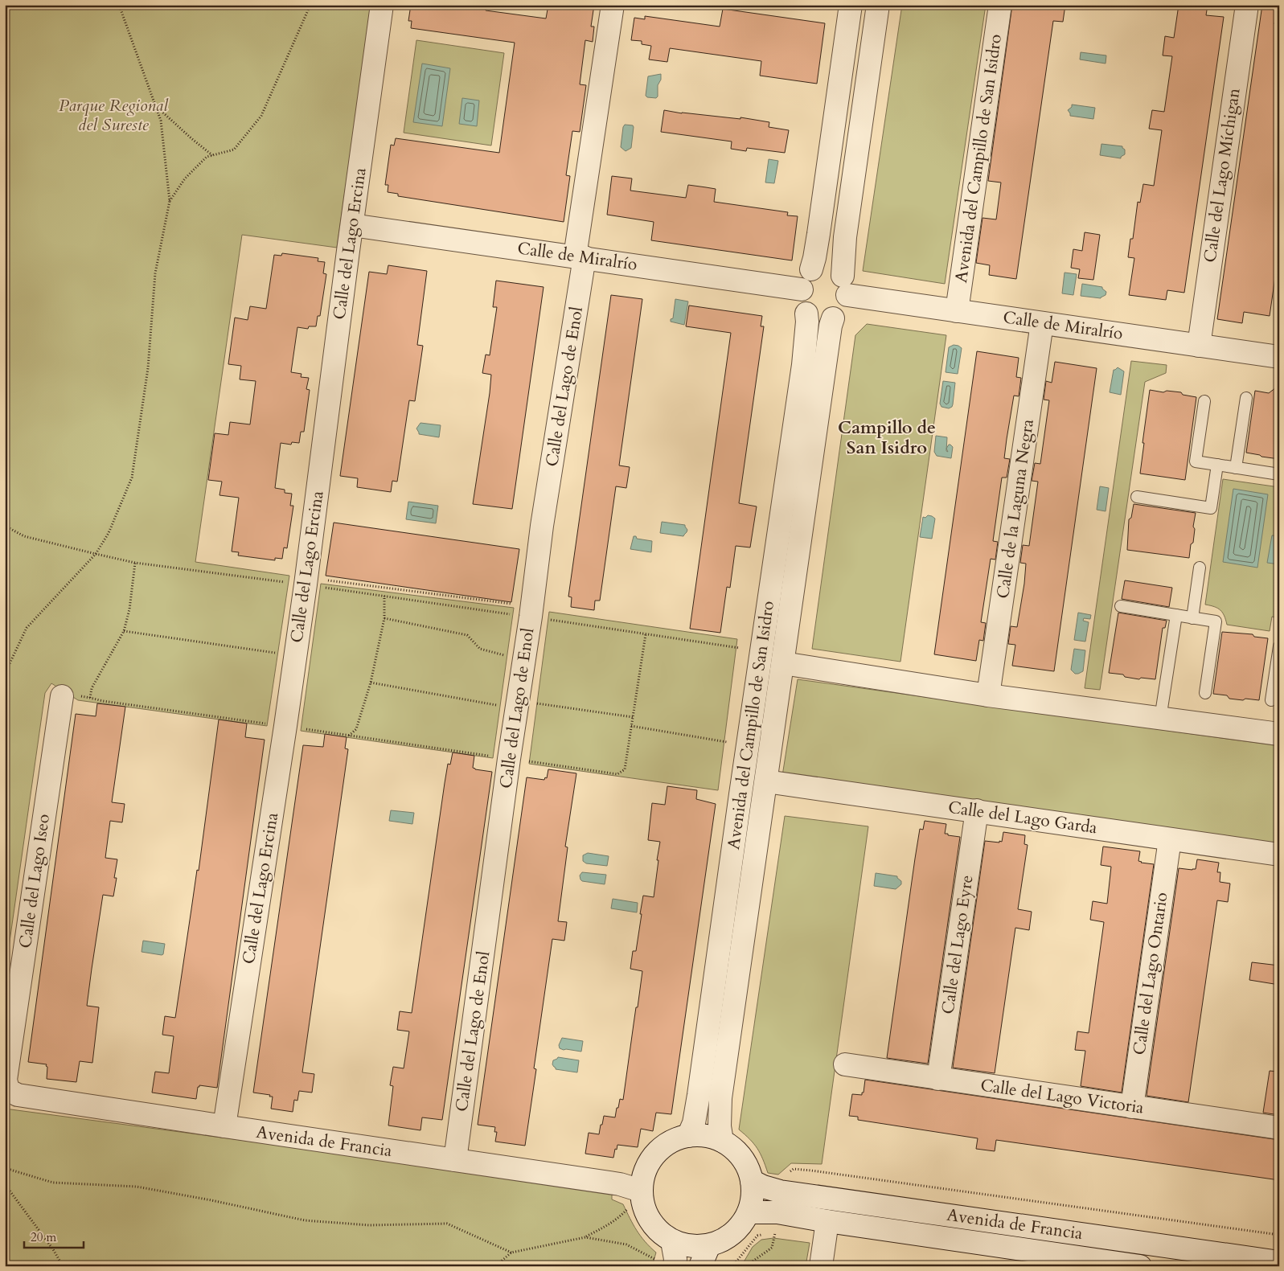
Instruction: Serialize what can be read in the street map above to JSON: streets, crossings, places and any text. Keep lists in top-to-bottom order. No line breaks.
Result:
{"streets":{"street":["Avenida del Campillo de San Isidro","Calle del Lago Míchigan","Calle del Lago Ercina","Calle de Miralrío","Calle del Lago de Enol","Calle de la Laguna Negra","Calle del Lago Garda","Calle del Lago Iseo","Calle del Lago Eyre","Calle del Lago Ontario","Calle del Lago Victoria","Avenida de Francia"]},"crossings":[["Avenida del Campillo de San Isidro","Calle de Miralrío"],["Avenida del Campillo de San Isidro","Calle del Lago Garda"],["Avenida del Campillo de San Isidro","Avenida de Francia"],["Calle del Lago Míchigan","Calle de Miralrío"],["Calle del Lago Ercina","Calle de Miralrío"],["Calle del Lago Ercina","Avenida de Francia"],["Calle de Miralrío","Calle del Lago de Enol"],["Calle de Miralrío","Calle de la Laguna Negra"],["Calle del Lago de Enol","Avenida de Francia"],["Calle del Lago Garda","Calle del Lago Eyre"],["Calle del Lago Garda","Calle del Lago Ontario"],["Calle del Lago Iseo","Avenida de Francia"],["Calle del Lago Eyre","Calle del Lago Victoria"],["Calle del Lago Ontario","Calle del Lago Victoria"]],"districts":["Campillo de San Isidro"],"parks":["Parque Regional del Sureste"],"scale_bar":"20 m"}
